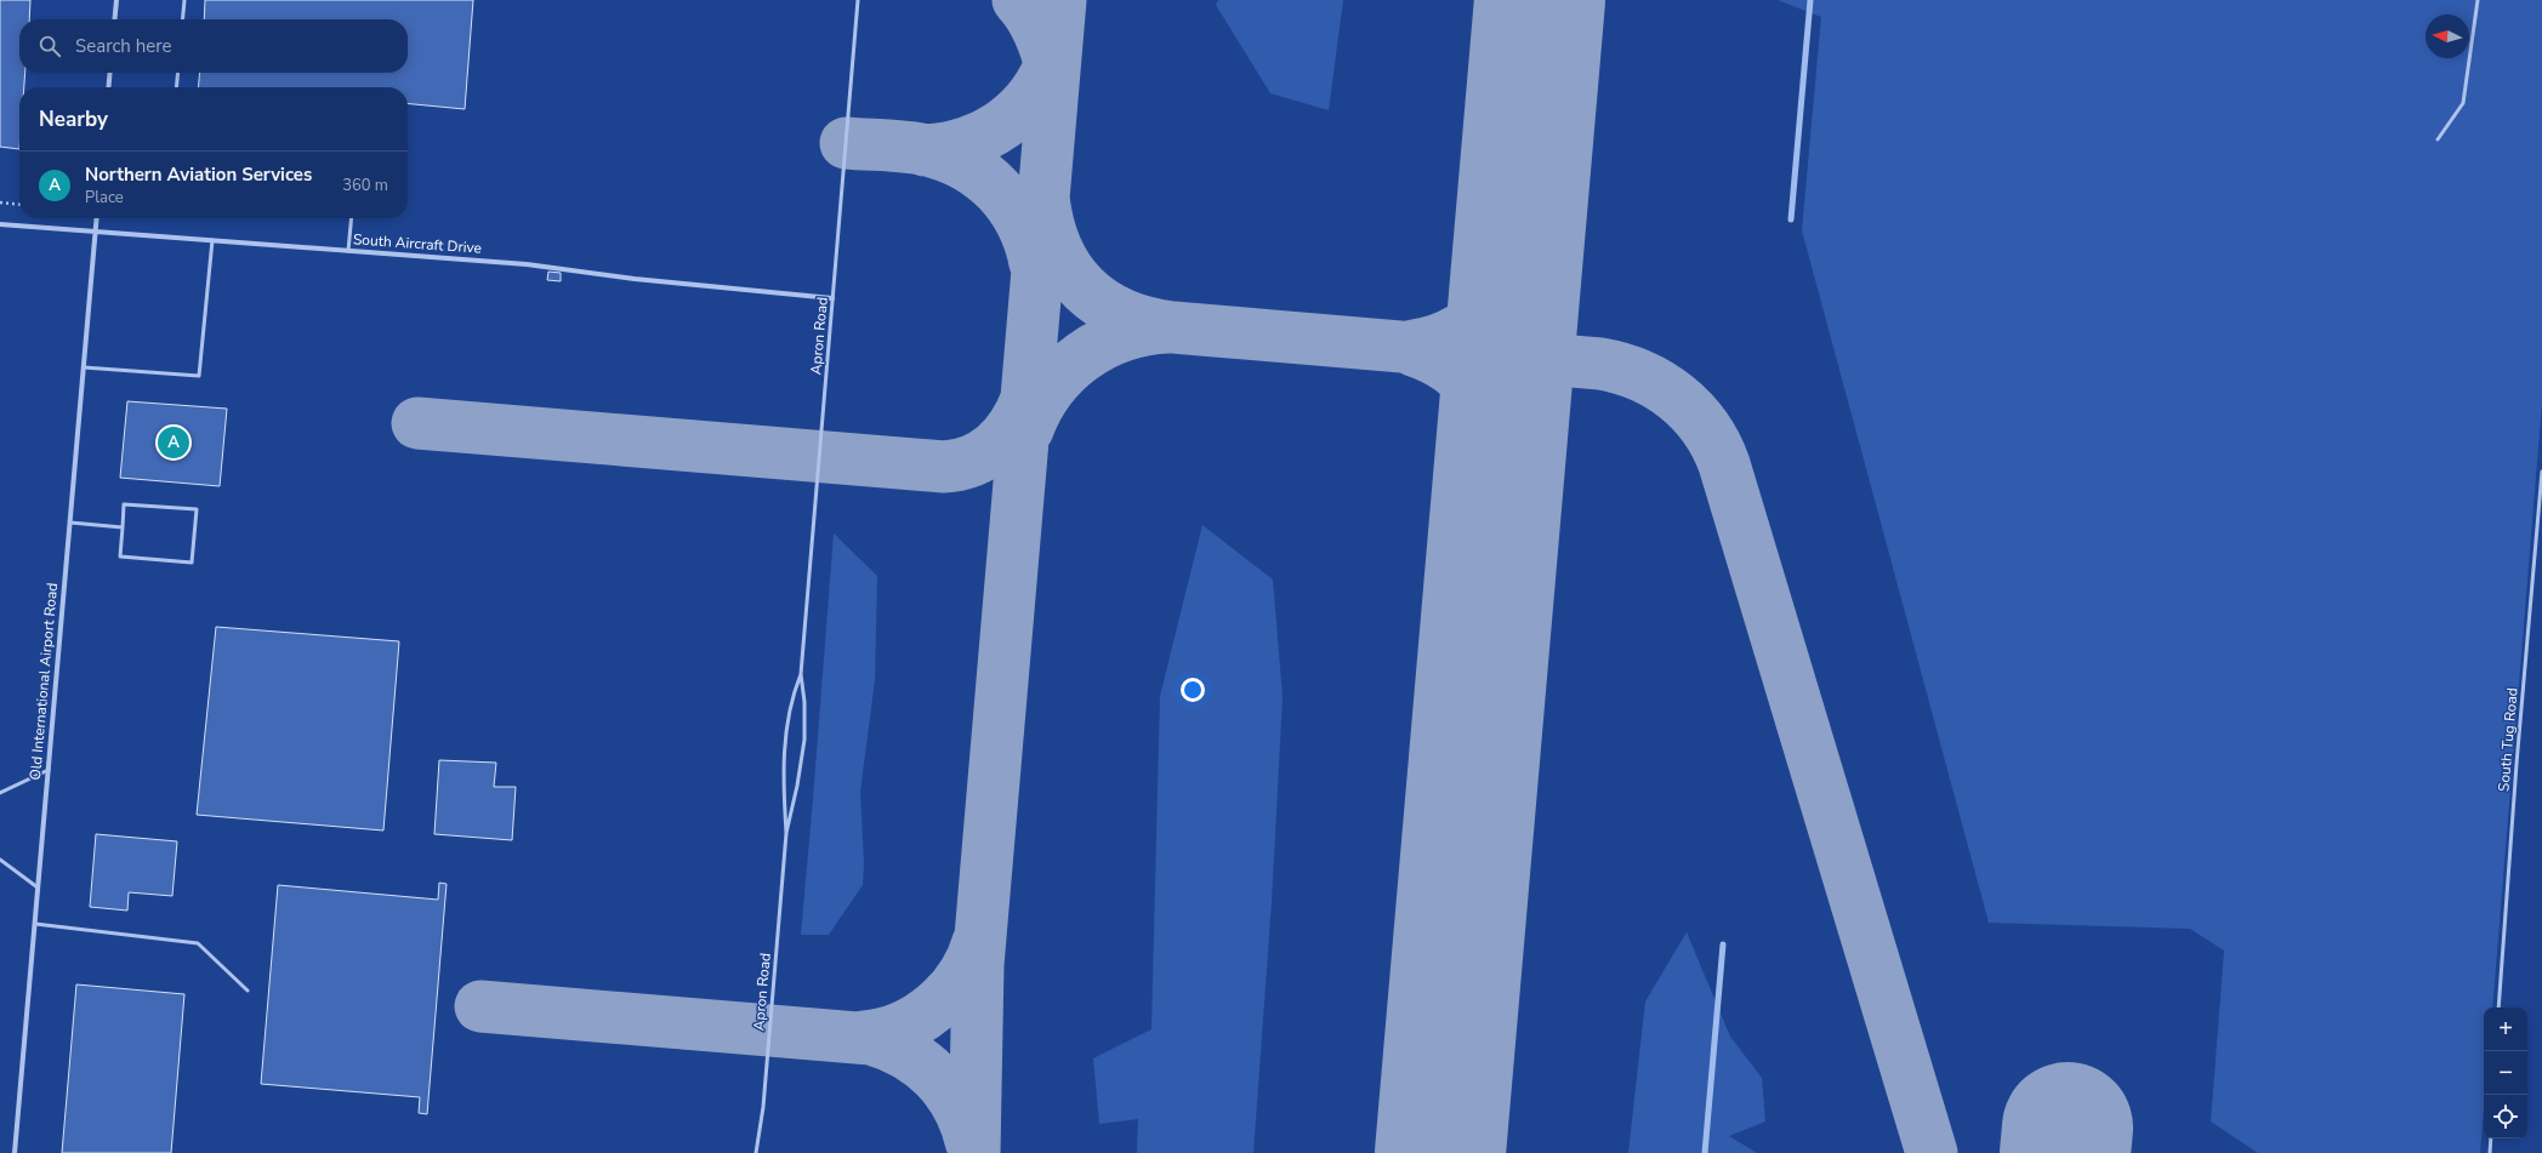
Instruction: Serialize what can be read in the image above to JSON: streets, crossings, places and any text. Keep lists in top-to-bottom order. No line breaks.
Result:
{"streets":{"street":["South Aircraft Drive","Old International Airport Road"],"lane":["Apron Road","South Tug Road"]},"crossings":[["South Aircraft Drive","Apron Road"],["South Aircraft Drive","Old International Airport Road"]],"north":"left","page":{"search":"Search here","heading":"Nearby","list":[{"mark":"A","name":"Northern Aviation Services","note":"Place","value":"360 m"}],"pins":"A","map_buttons":["+","−"]}}
